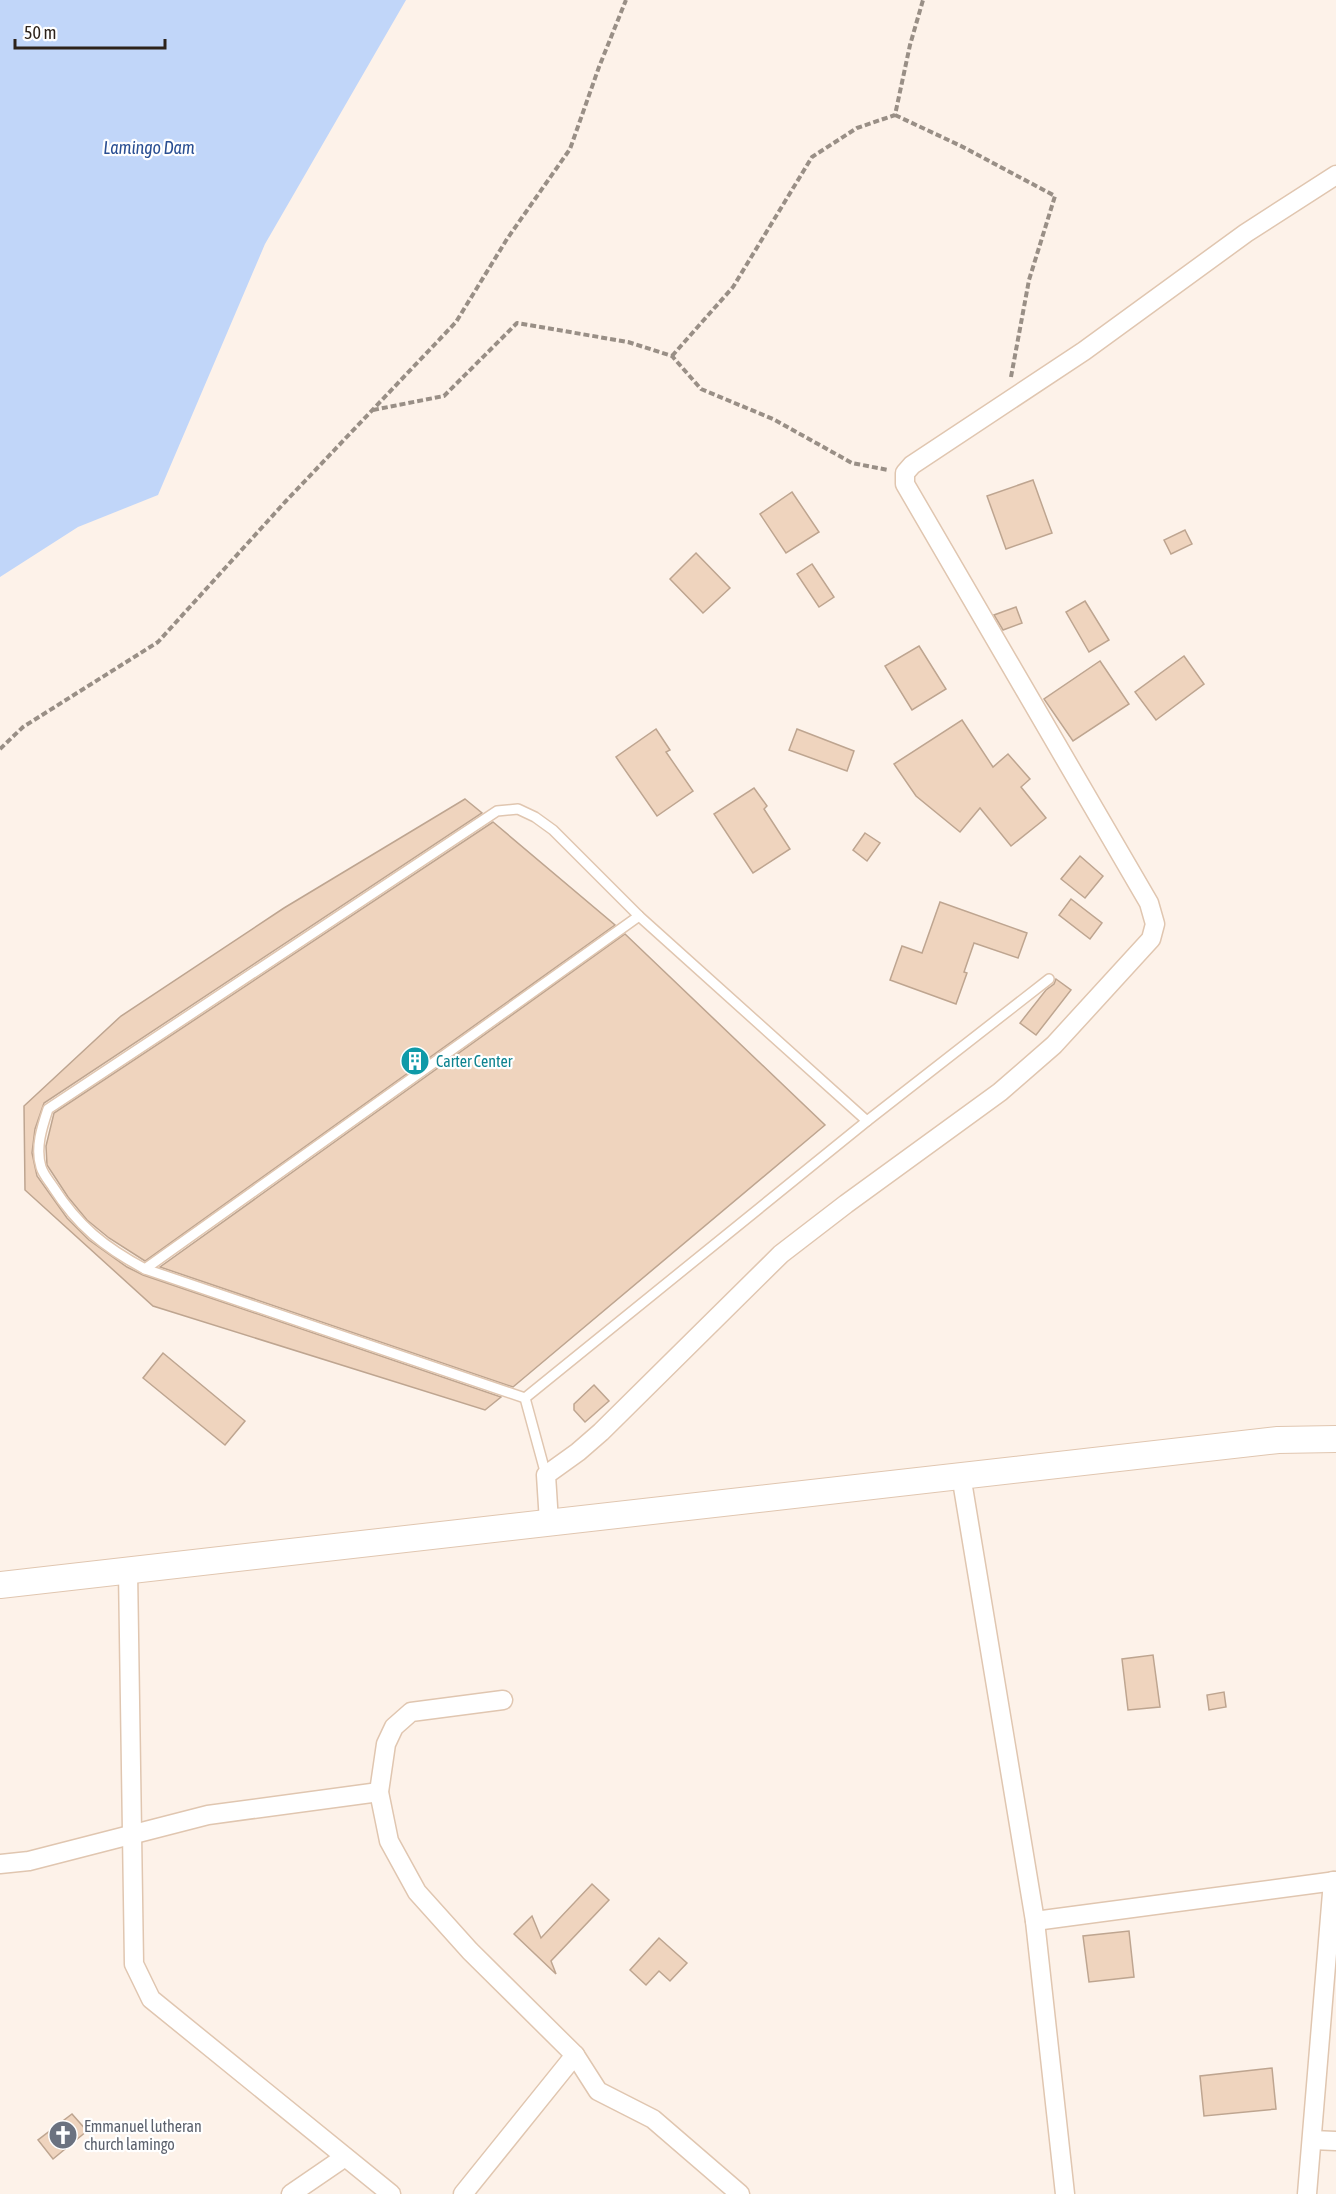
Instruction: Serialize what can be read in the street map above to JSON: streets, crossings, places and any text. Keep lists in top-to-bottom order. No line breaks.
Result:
{"water":["Lamingo Dam"],"places":{"building":["Carter Center"],"church":["Emmanuel lutheran church lamingo"]},"scale_bar":"50 m"}
